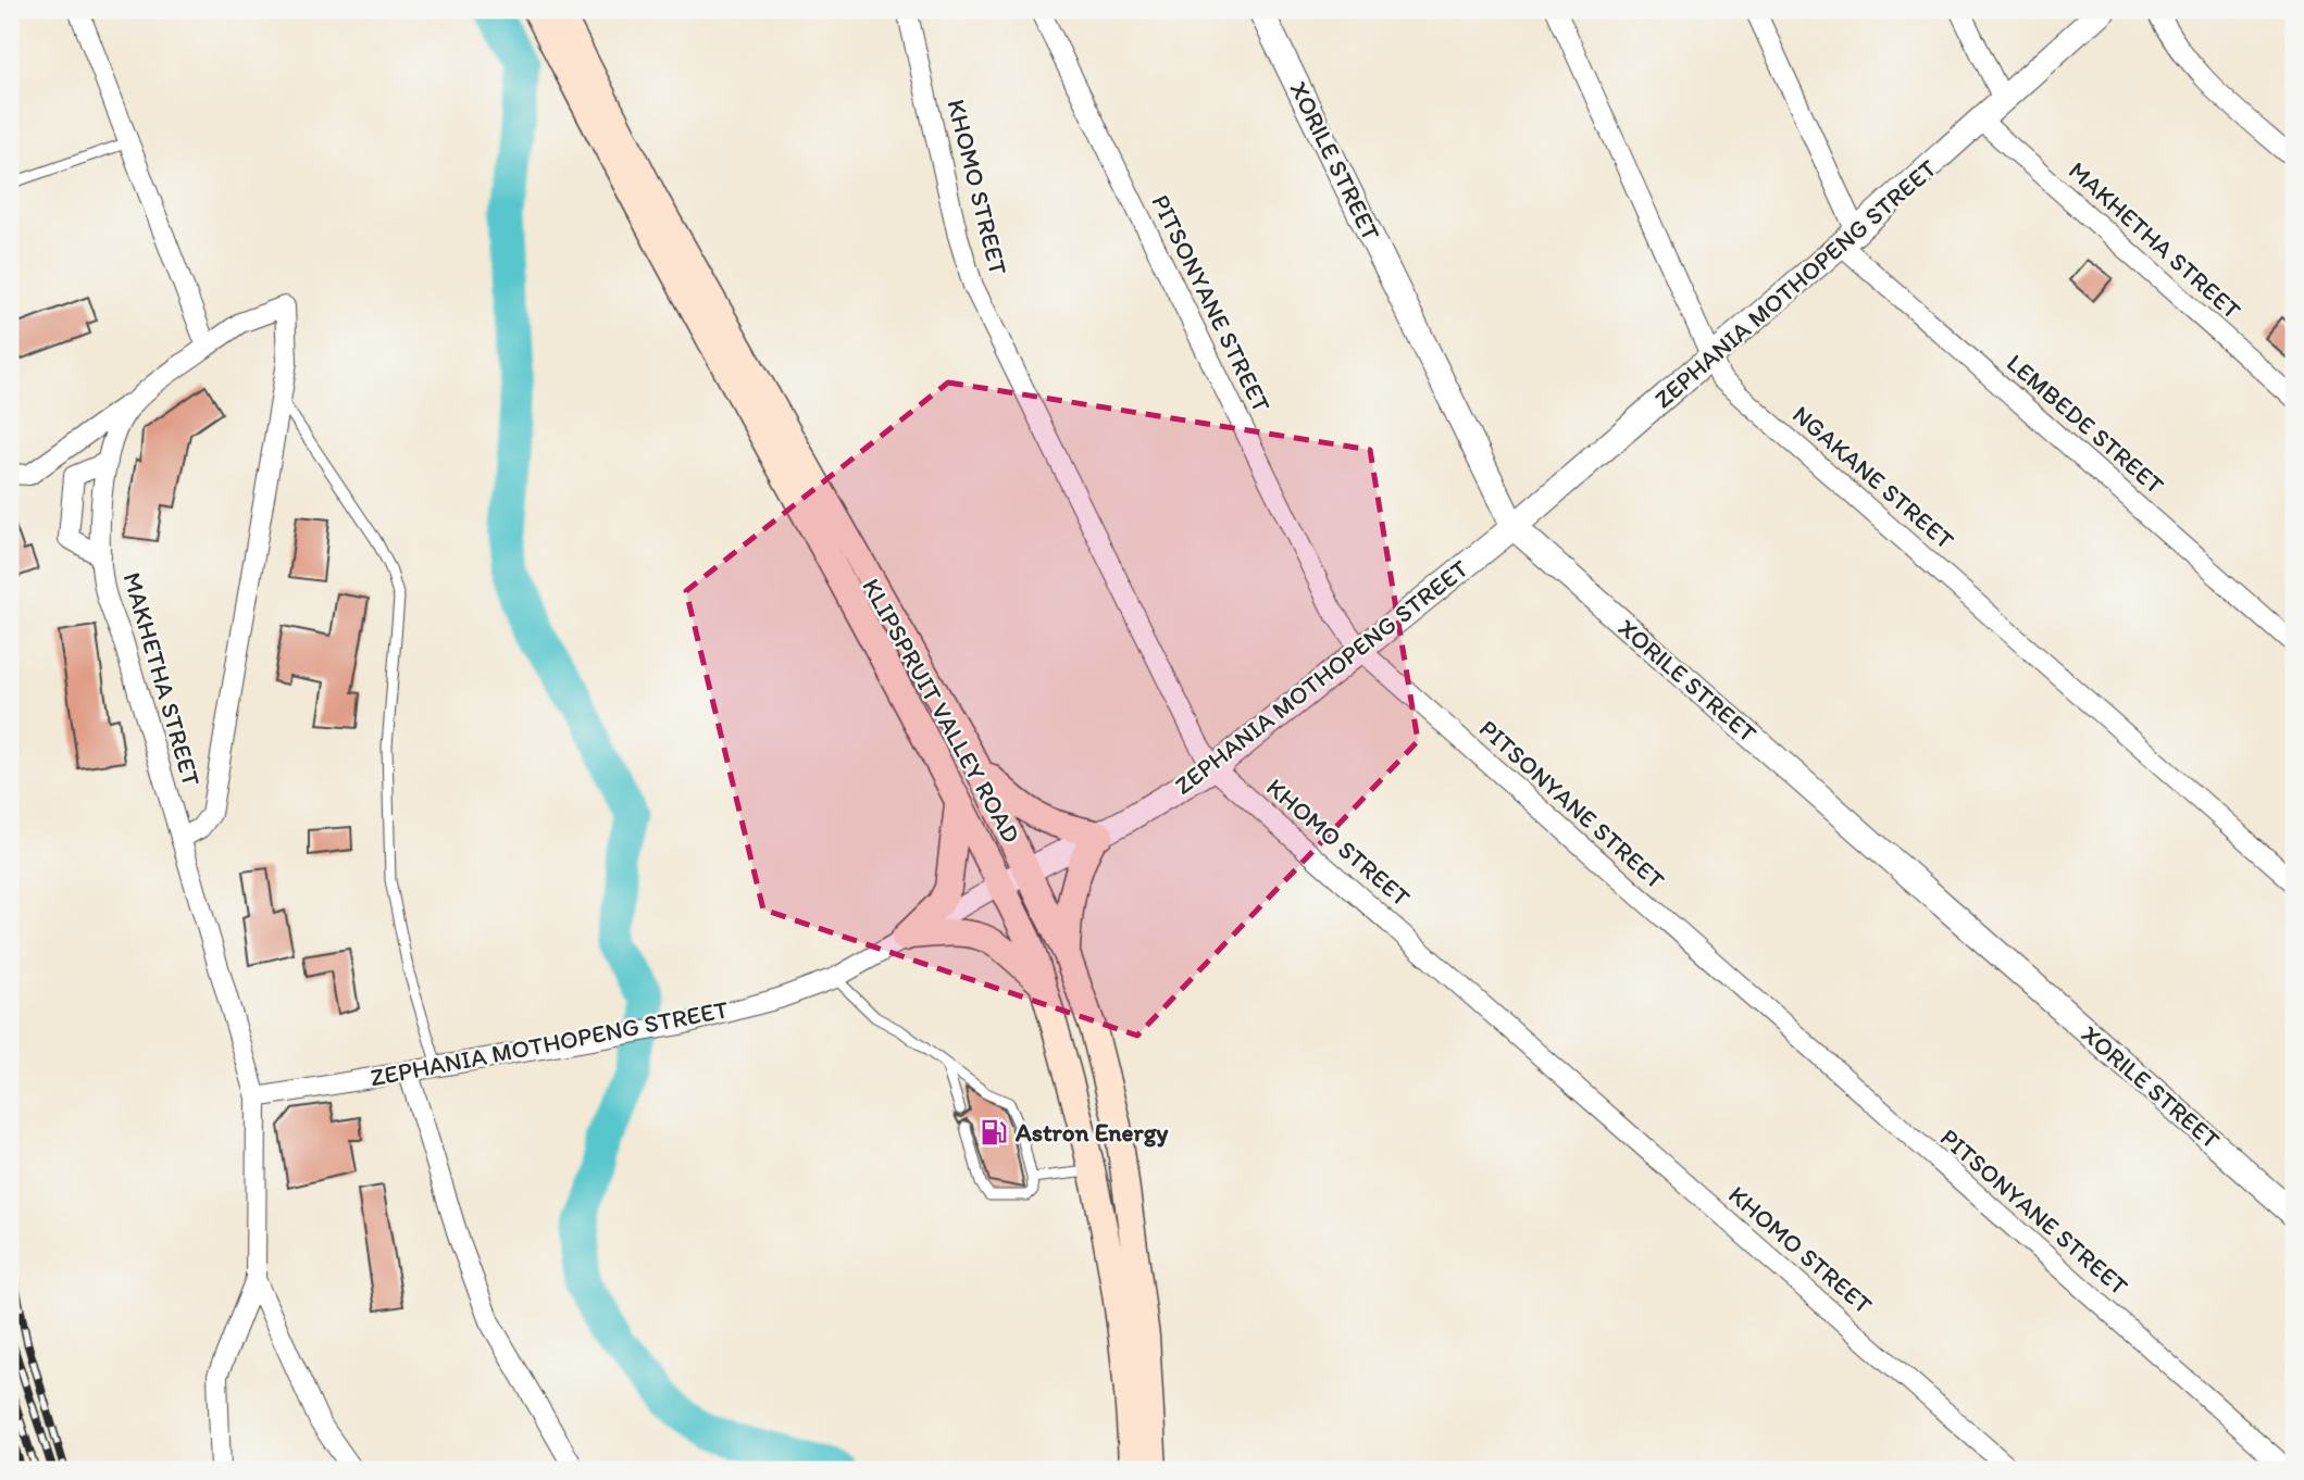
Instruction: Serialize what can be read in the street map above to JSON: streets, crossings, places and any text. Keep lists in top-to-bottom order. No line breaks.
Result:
{"streets":{"main road":["KLIPSPRUIT VALLEY ROAD"],"street":["XORILE STREET","KHOMO STREET","MAKHETHA STREET","ZEPHANIA MOTHOPENG STREET","PITSONYANE STREET","LEMBEDE STREET","NGAKANE STREET"]},"crossings":[["XORILE STREET","ZEPHANIA MOTHOPENG STREET"],["KHOMO STREET","ZEPHANIA MOTHOPENG STREET"],["MAKHETHA STREET","ZEPHANIA MOTHOPENG STREET"],["ZEPHANIA MOTHOPENG STREET","PITSONYANE STREET"],["ZEPHANIA MOTHOPENG STREET","LEMBEDE STREET"],["ZEPHANIA MOTHOPENG STREET","NGAKANE STREET"],["ZEPHANIA MOTHOPENG STREET","KLIPSPRUIT VALLEY ROAD"]],"places":{"fuel station":["Astron Energy"]}}
